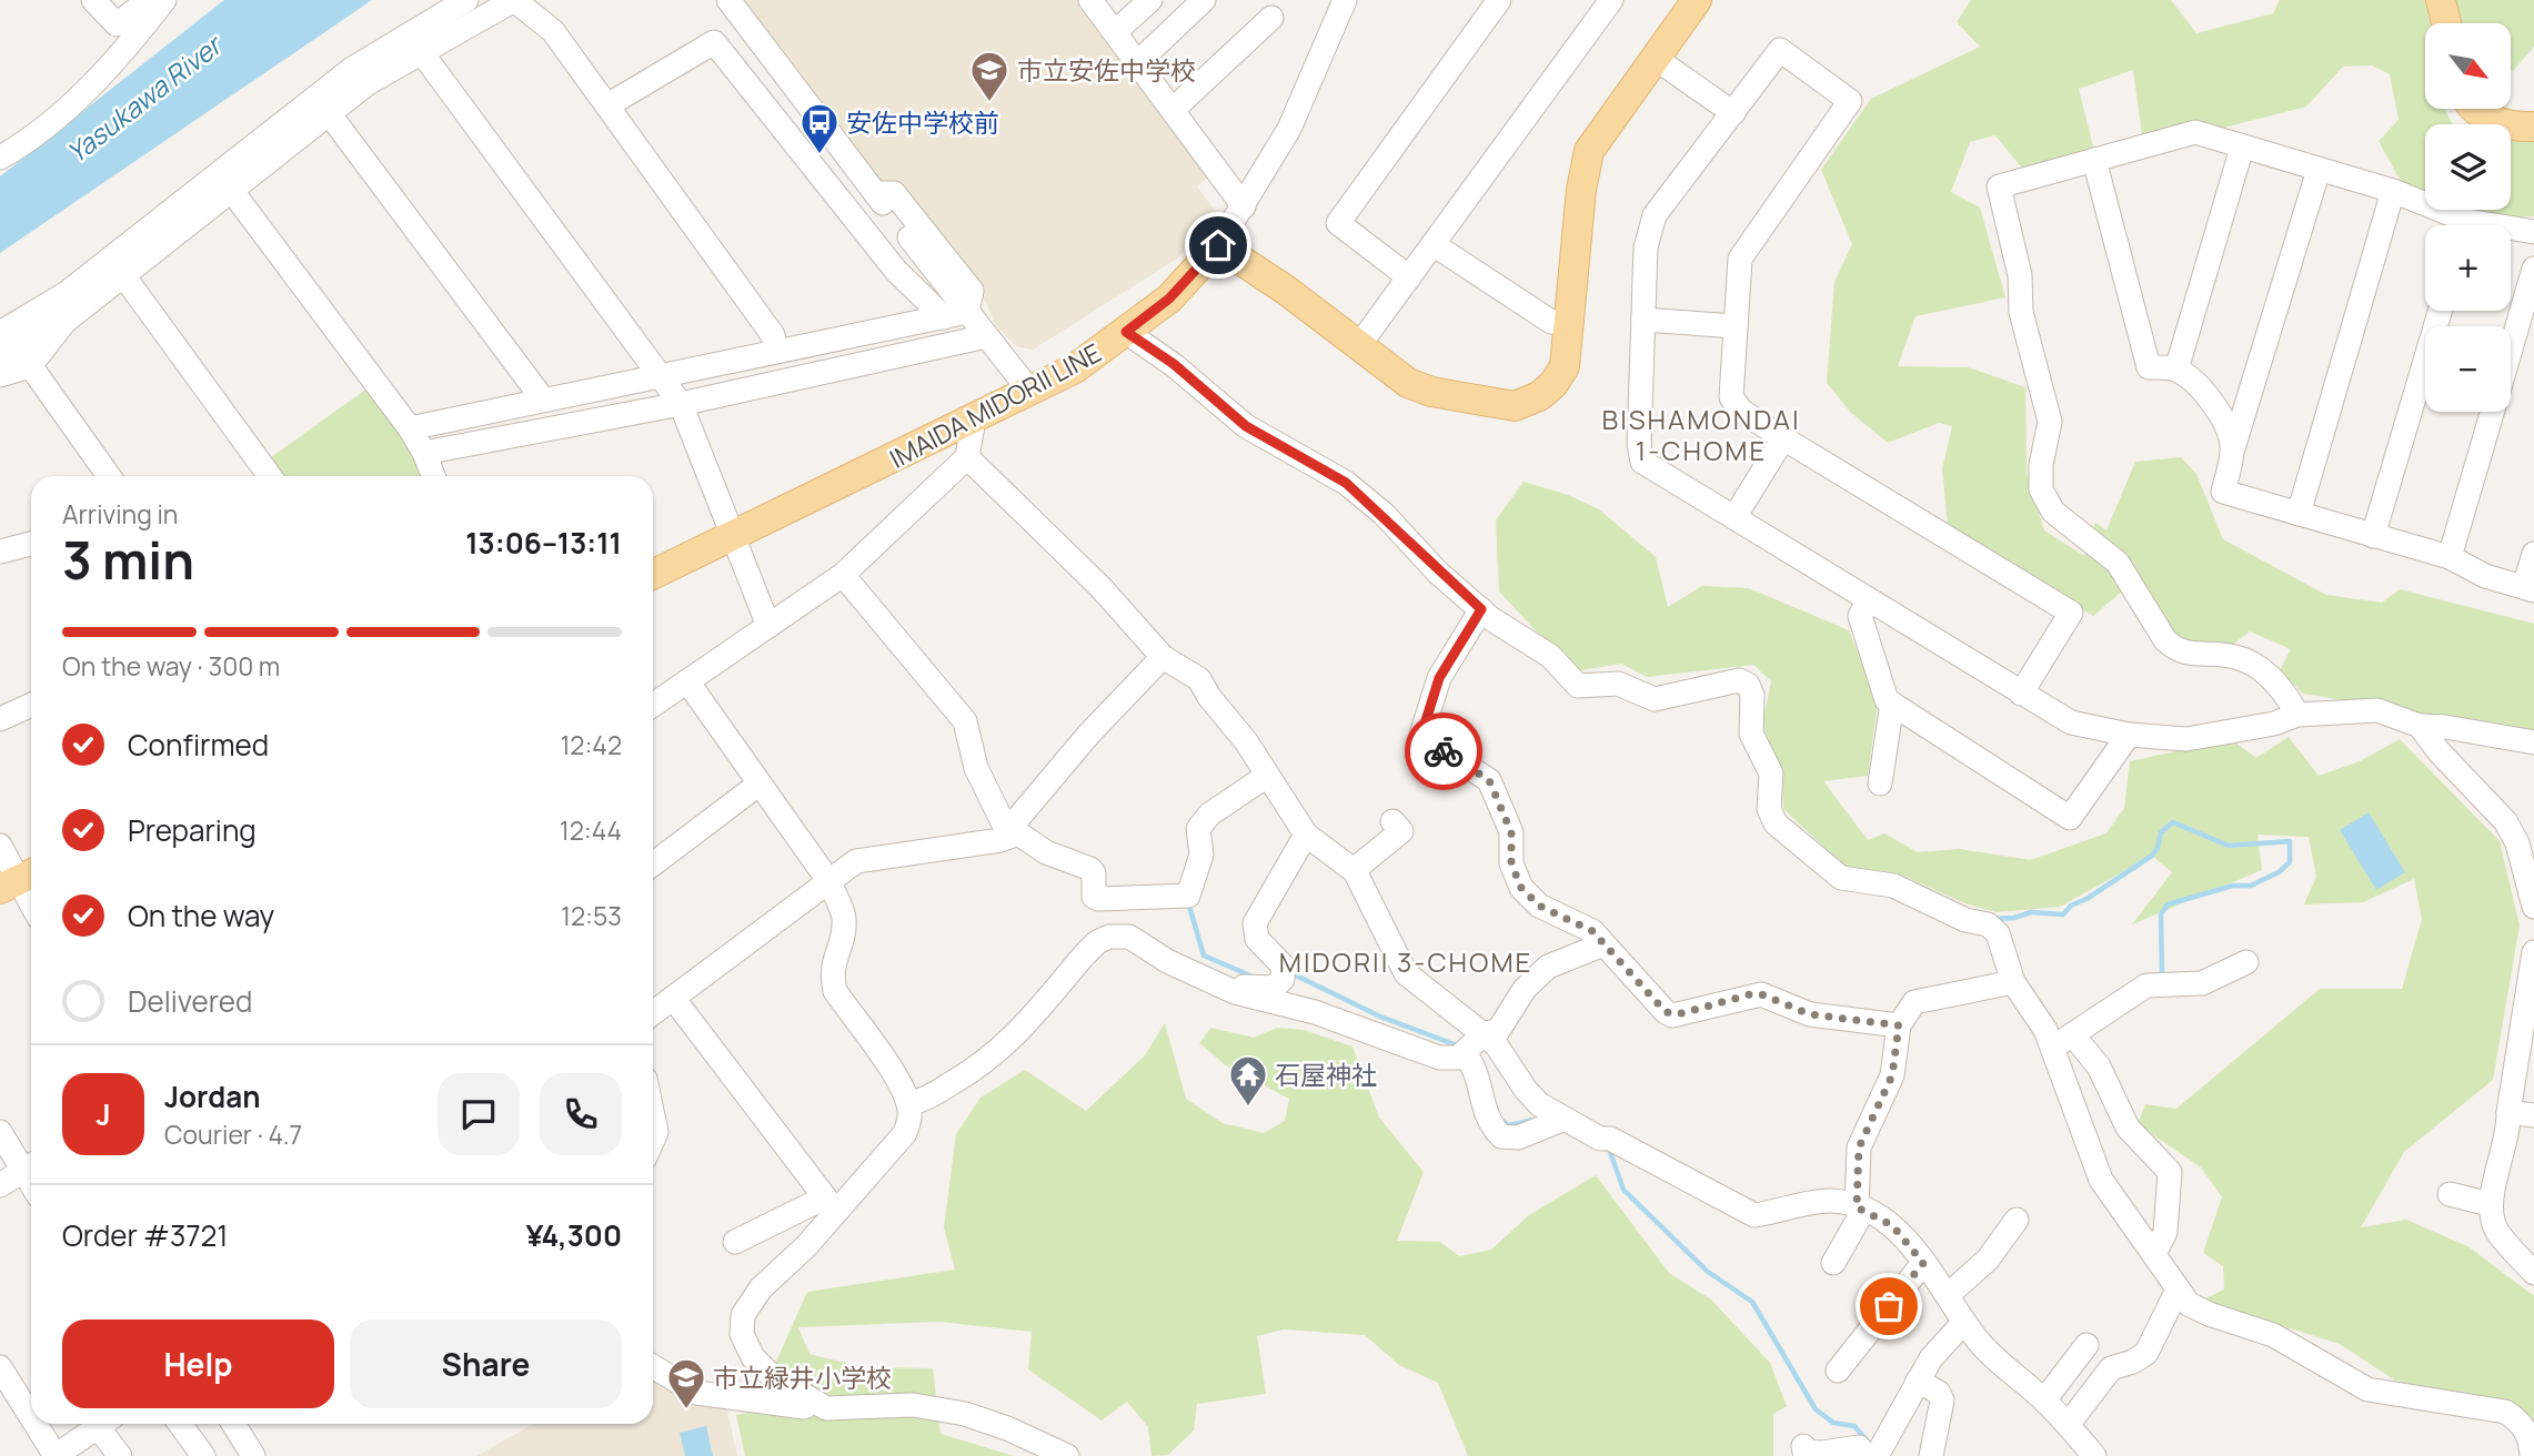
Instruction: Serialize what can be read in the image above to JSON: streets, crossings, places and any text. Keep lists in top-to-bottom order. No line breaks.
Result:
{"streets":{"main road":["IMAIDA MIDORII LINE"]},"districts":["BISHAMONDAI 1-CHOME","MIDORII 3-CHOME"],"water":["Yasukawa River"],"places":{"school or university":["市立安佐中学校","市立緑井小学校"],"bus stop":["安佐中学校前"],"temple":["石屋神社"]},"north":"bottom right","page":{"map_buttons":["+","−"],"heading":["3 min","Arriving in","13:06–13:11"],"panel":["Jordan","Courier · 4.7","Order #3721","¥4,300"],"bar":"On the way · 300 m","list":[["Confirmed","12:42"],["Preparing","12:44"],["On the way","12:53"],"Delivered"],"round":"J","buttons":["Help","Share"]}}
